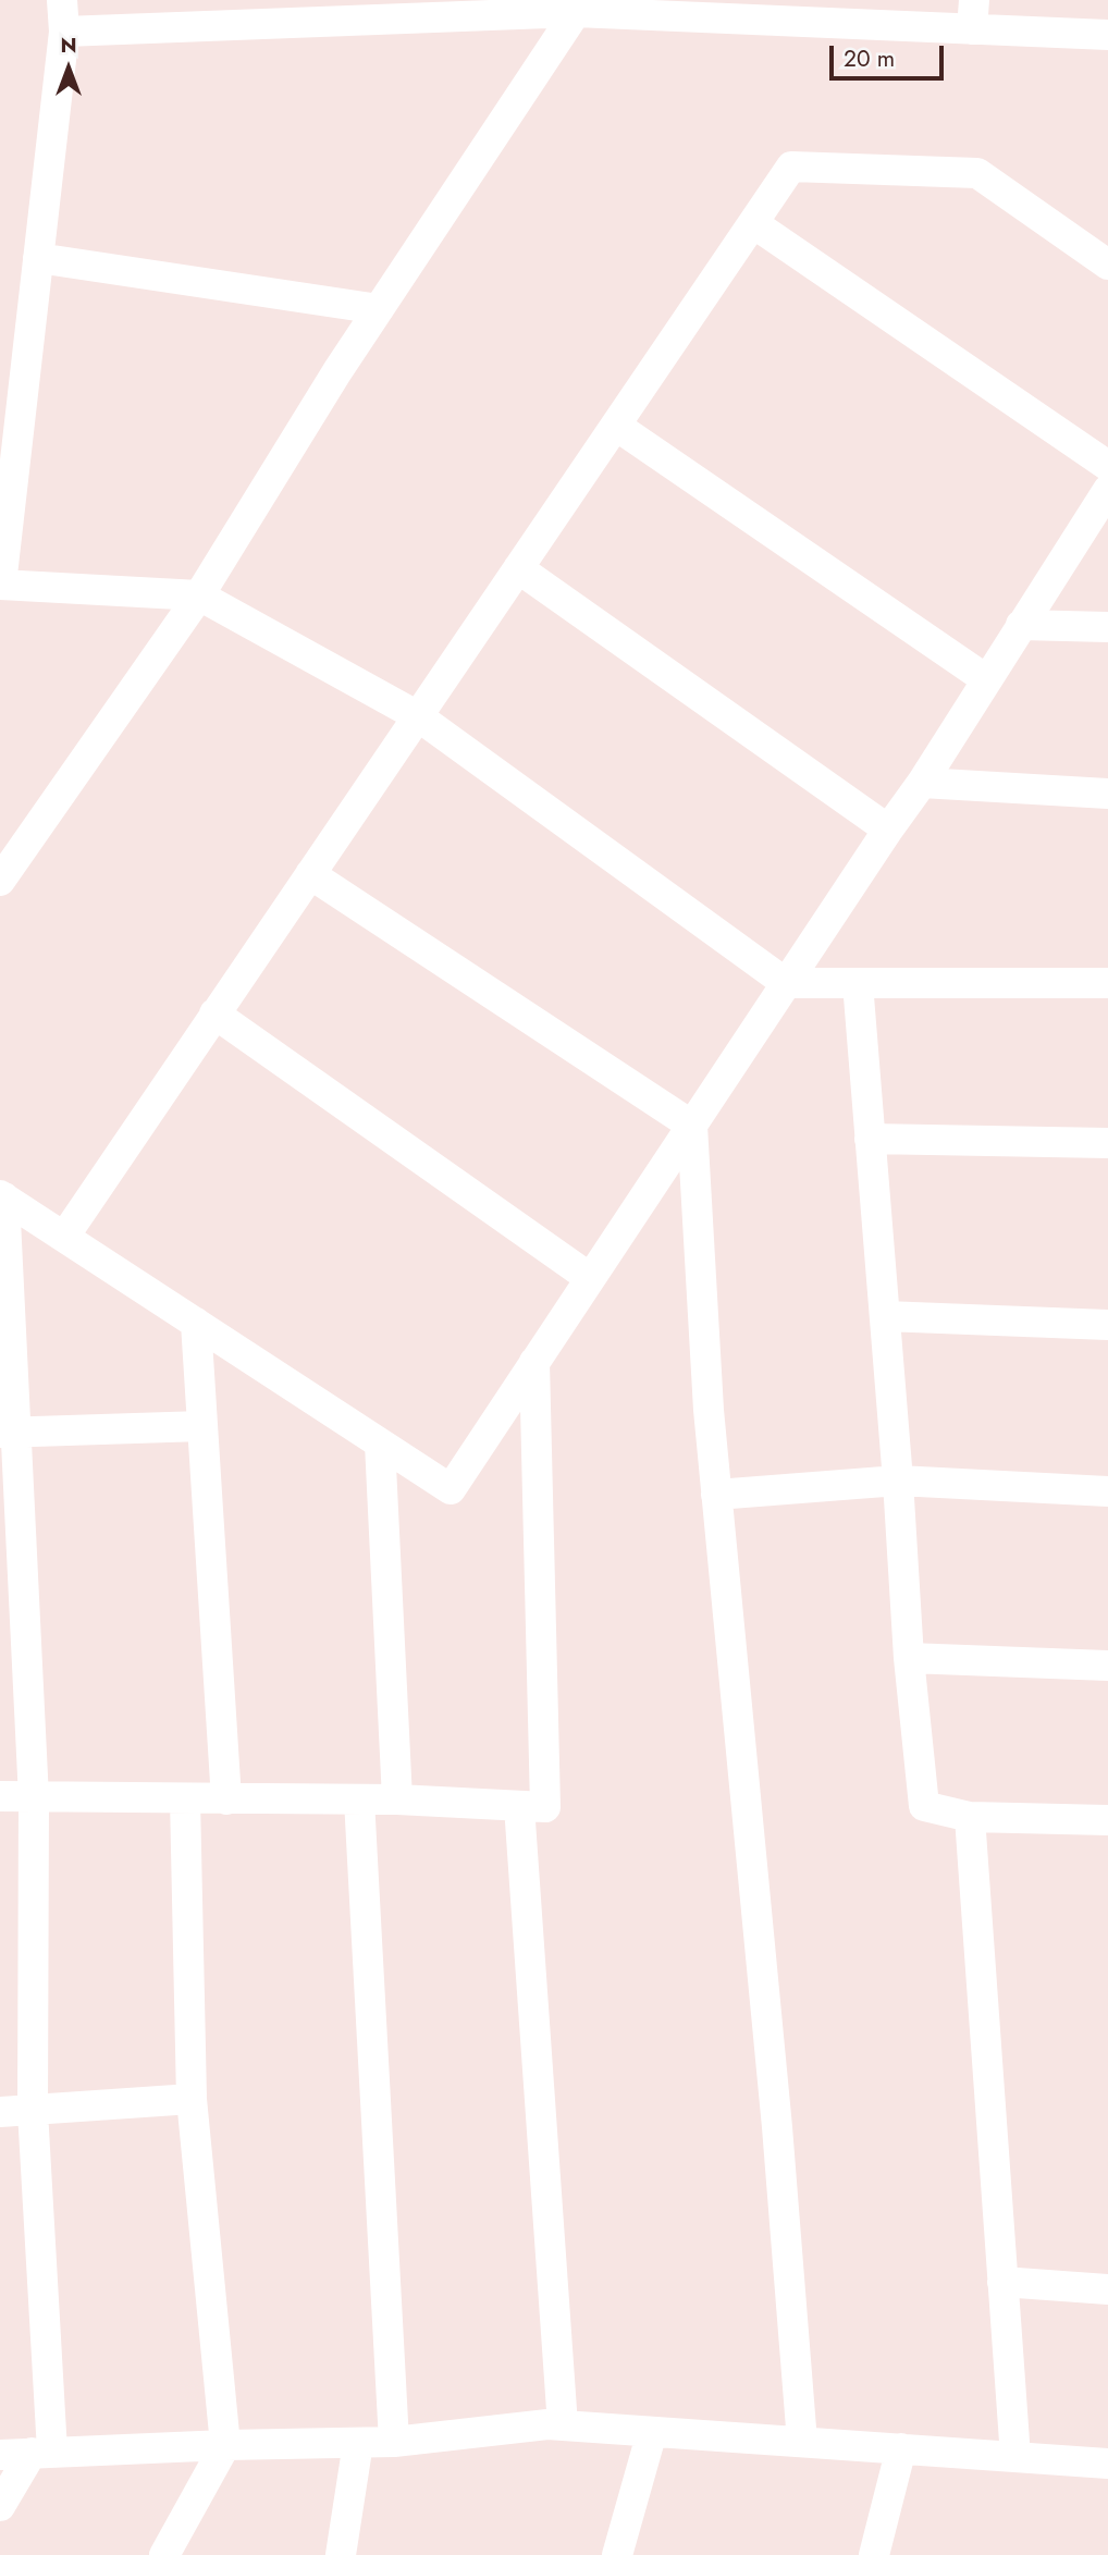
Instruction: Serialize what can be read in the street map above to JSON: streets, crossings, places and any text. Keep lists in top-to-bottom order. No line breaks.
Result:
{"scale_bar":"20 m","north":"top"}
